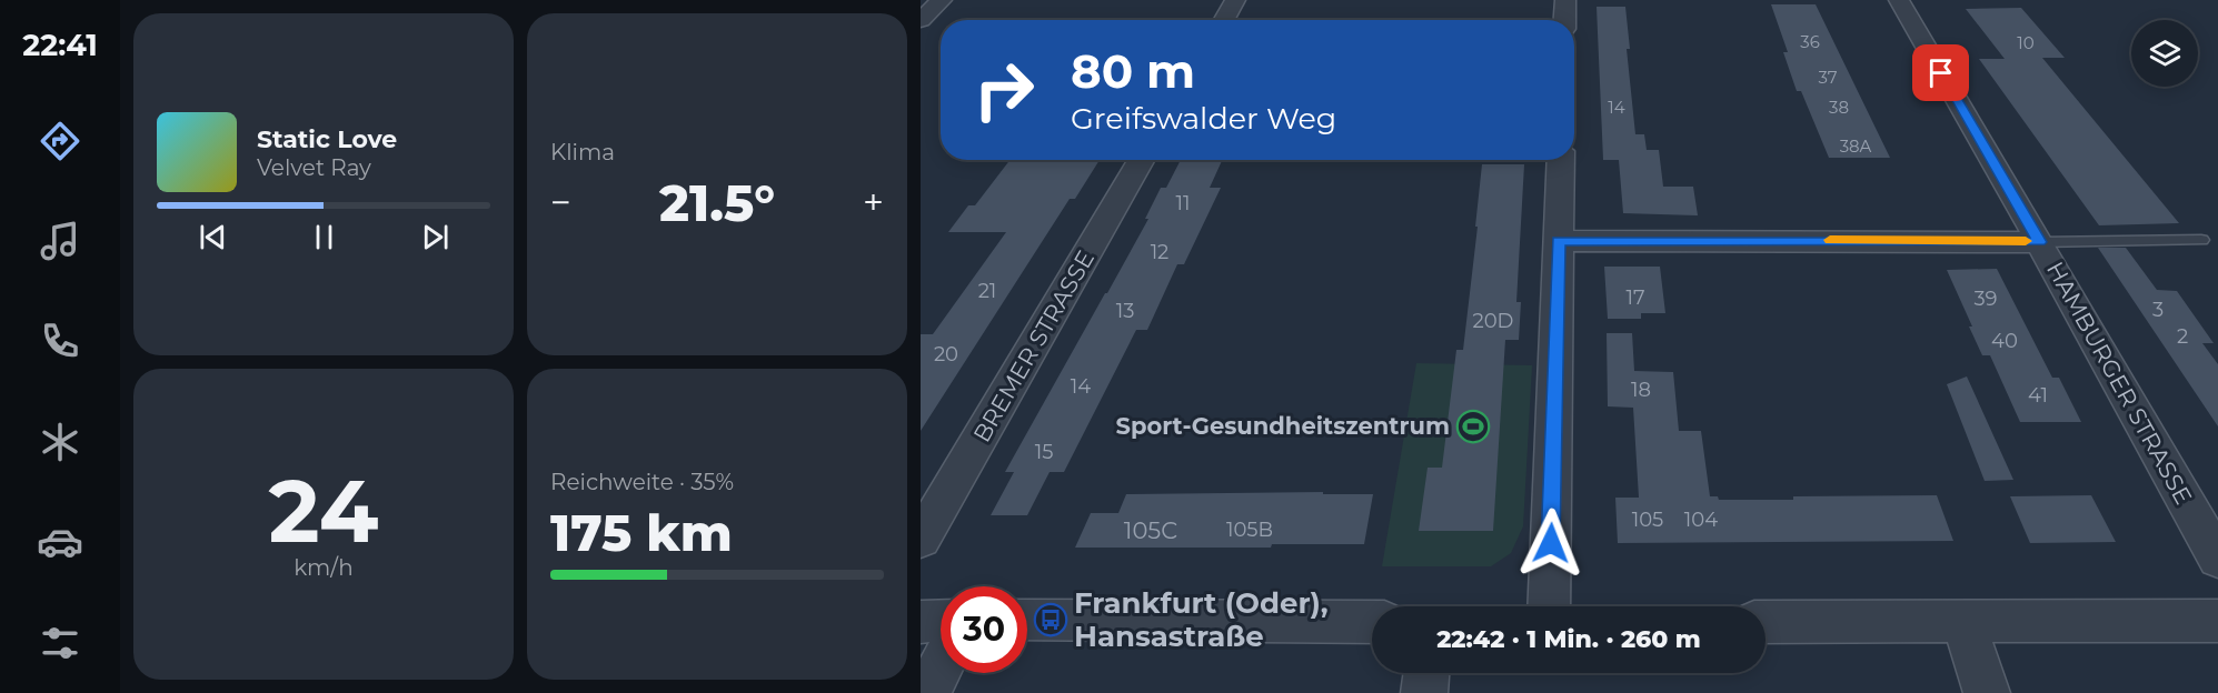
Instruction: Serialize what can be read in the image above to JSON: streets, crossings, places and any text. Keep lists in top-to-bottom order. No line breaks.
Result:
{"streets":{"street":["BREMER STRASSE","HAMBURGER STRASSE"]},"places":{"sports":["Sport-Gesundheitszentrum"],"bus stop":["Frankfurt (Oder), Hansastraße"]},"house_numbers":["36","10","37","14","38","38A","11","12","21","17","39","3","13","20D","2","40","20","14","18","41","15","105","104","105B","105C"],"page":{"tabs":"22:41","tile":["Klima",["24","km/h"],["Reichweite · 35%","175 km"]],"turn":["80 m","Greifswalder Weg"],"song":["Static Love","Velvet Ray"],"heat":["−","21.5°","+"],"limit":"30","trip":"22:42 · 1 Min. · 260 m"}}
